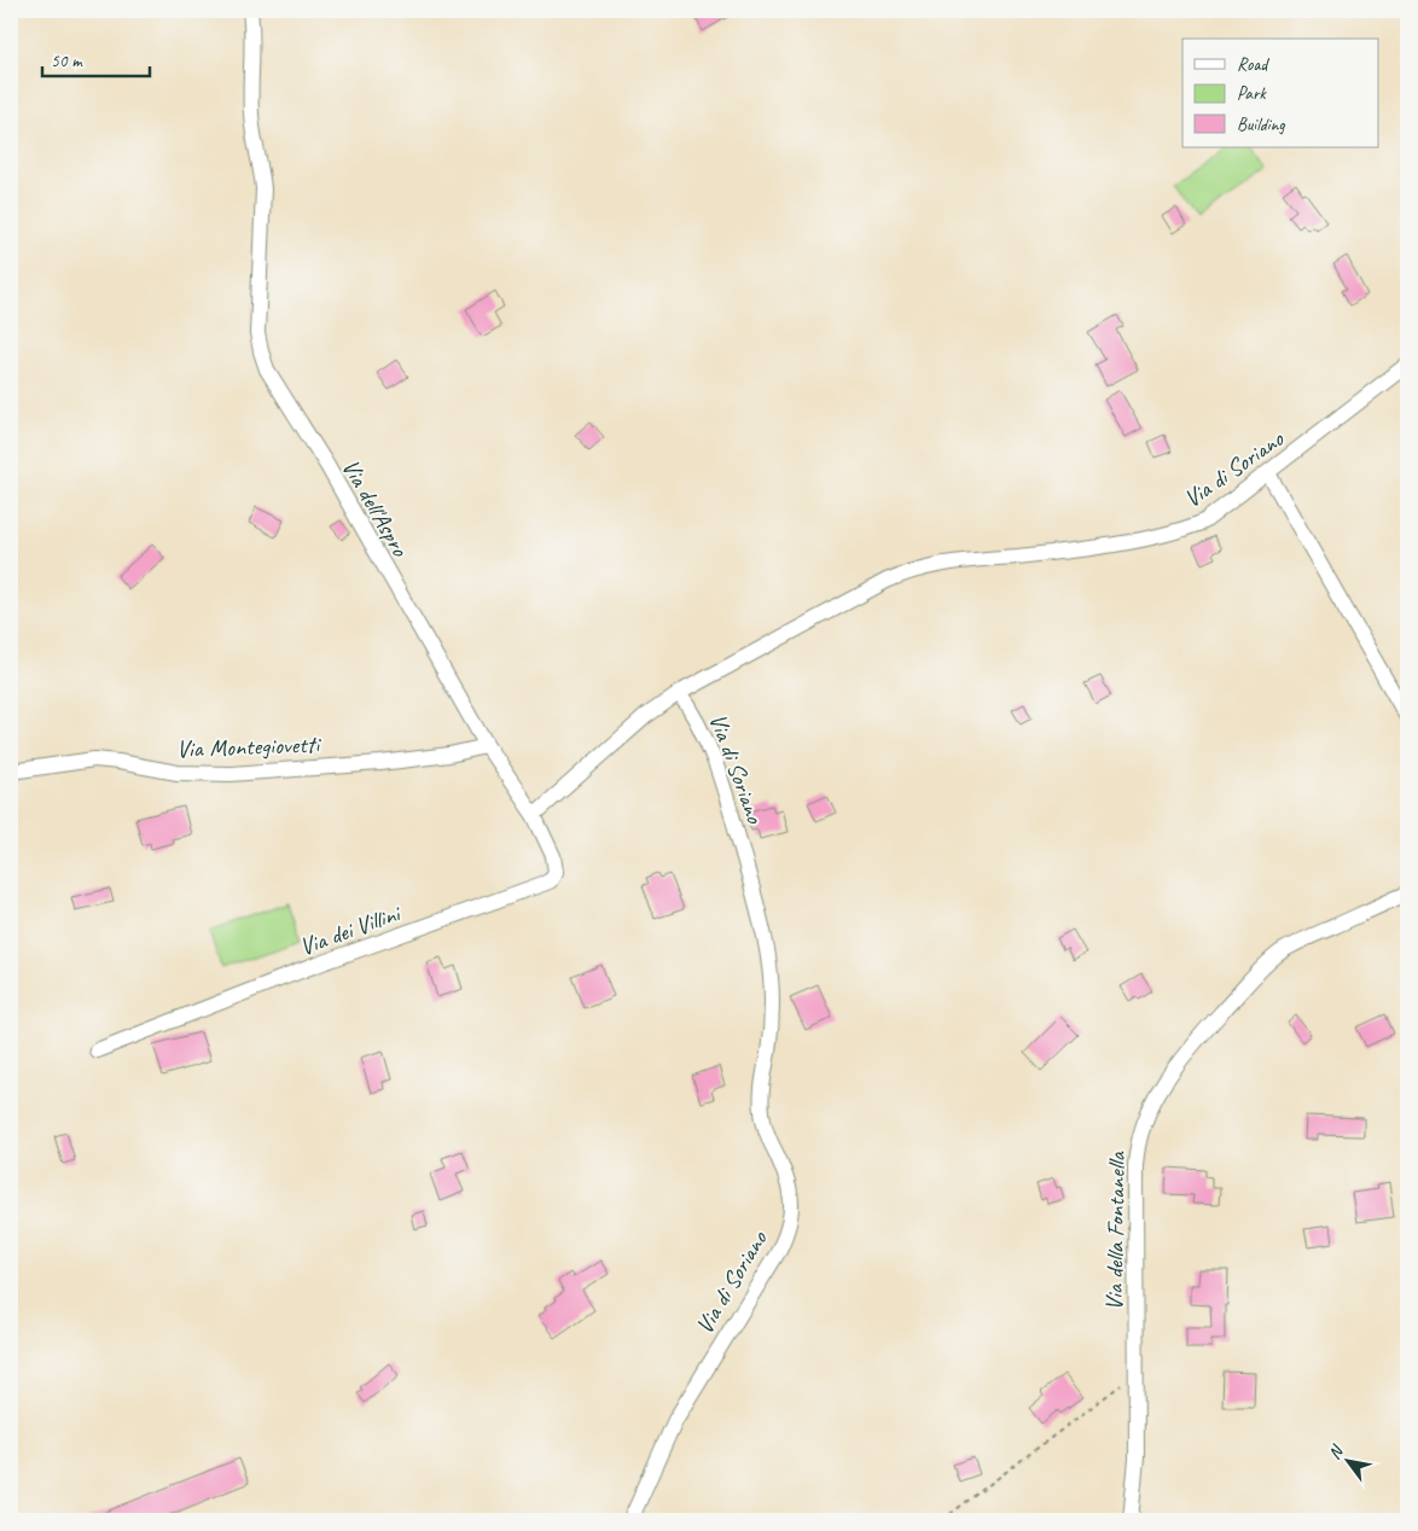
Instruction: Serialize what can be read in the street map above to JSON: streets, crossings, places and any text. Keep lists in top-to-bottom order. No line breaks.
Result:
{"streets":{"street":["Via di Soriano","Via dell'Aspro","Via Montegiovetti","Via dei Villini","Via della Fontanella"]},"crossings":[["Via dell'Aspro","Via Montegiovetti"],["Via dell'Aspro","Via dei Villini"]],"legend":["Road","Park","Building"],"scale_bar":"50 m","north":"top left"}
